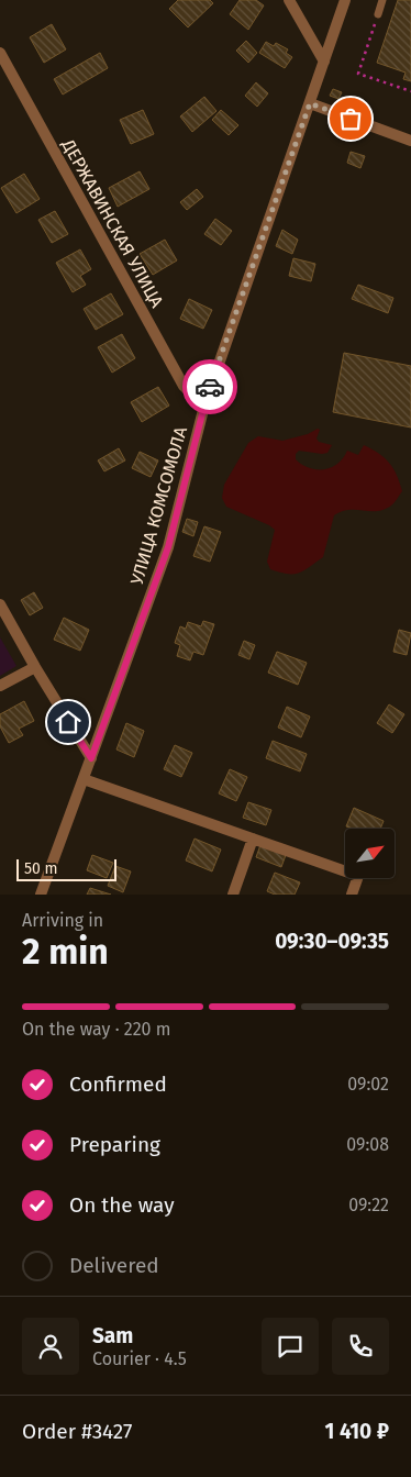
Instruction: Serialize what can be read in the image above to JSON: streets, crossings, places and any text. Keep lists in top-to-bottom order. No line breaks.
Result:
{"streets":{"street":["ДЕРЖАВИНСКАЯ УЛИЦА","УЛИЦА КОМСОМОЛА"]},"crossings":[["ДЕРЖАВИНСКАЯ УЛИЦА","УЛИЦА КОМСОМОЛА"]],"scale_bar":"50 m","north":"top right","page":{"scale":"50 m","heading":["2 min","Arriving in","09:30–09:35"],"panel":["Sam","Courier · 4.5","Order #3427","1 410 ₽"],"bar":"On the way · 220 m","list":[["Confirmed","09:02"],["Preparing","09:08"],["On the way","09:22"],"Delivered"]}}
